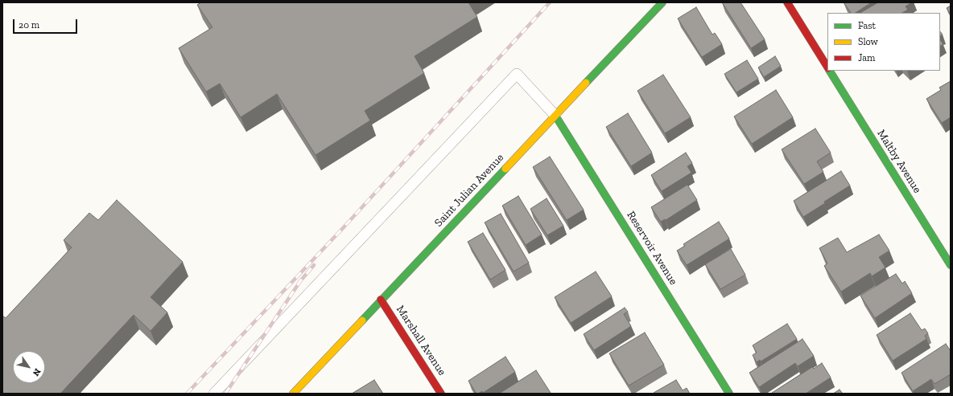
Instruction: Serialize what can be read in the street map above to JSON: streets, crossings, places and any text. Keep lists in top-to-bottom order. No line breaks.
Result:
{"streets":{"street":["Maltby Avenue","Saint Julian Avenue","Reservoir Avenue","Marshall Avenue"]},"crossings":[["Saint Julian Avenue","Reservoir Avenue"],["Saint Julian Avenue","Marshall Avenue"]],"legend":["Fast","Slow","Jam"],"scale_bar":"20 m","north":"bottom right"}
